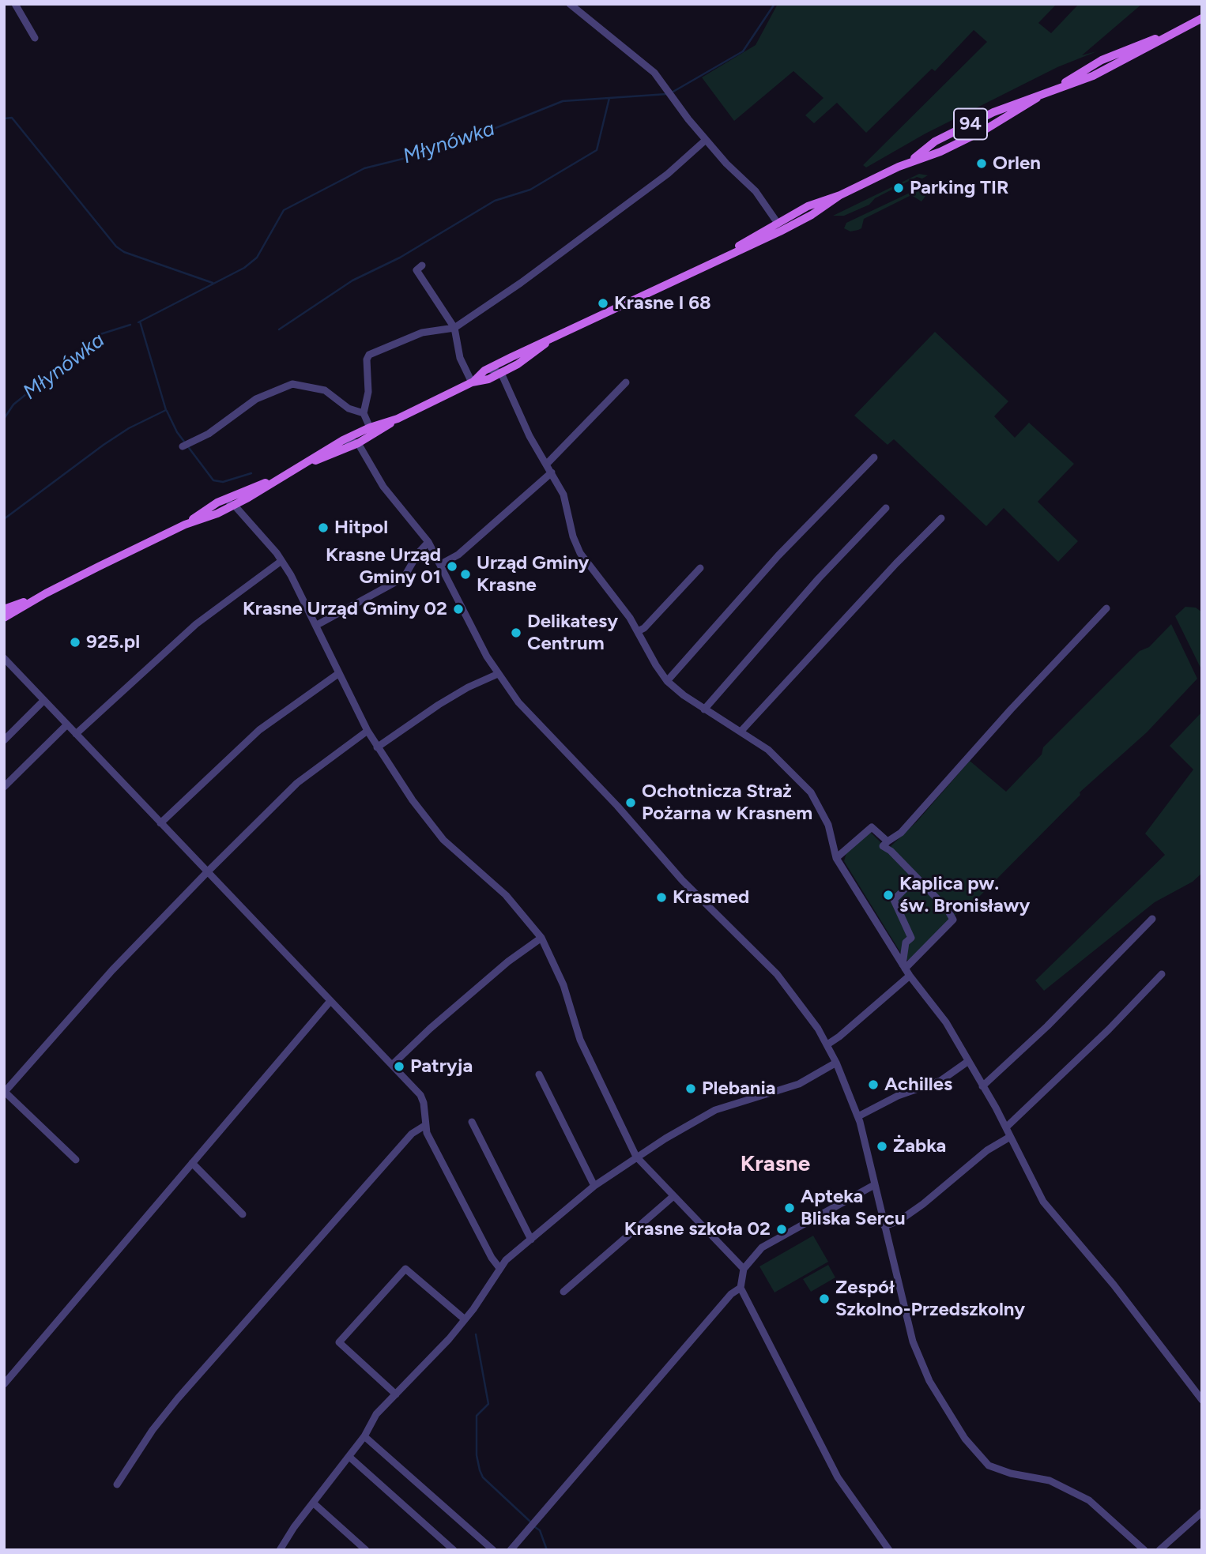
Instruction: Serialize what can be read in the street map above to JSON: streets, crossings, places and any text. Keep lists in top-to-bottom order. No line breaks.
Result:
{"streets":{"main road":["94"]},"districts":["Krasne"],"water":["Młynówka"],"places":["Orlen","Parking TIR","Krasne I 68","Hitpol","Krasne Urząd Gminy 01","Urząd Gminy Krasne","Krasne Urząd Gminy 02","Delikatesy Centrum","925.pl","Ochotnicza Straż Pożarna w Krasnem","Kaplica pw. św. Bronisławy","Krasmed","Patryja","Achilles","Plebania","Żabka","Apteka Bliska Sercu","Krasne szkoła 02","Zespół Szkolno-Przedszkolny"]}
